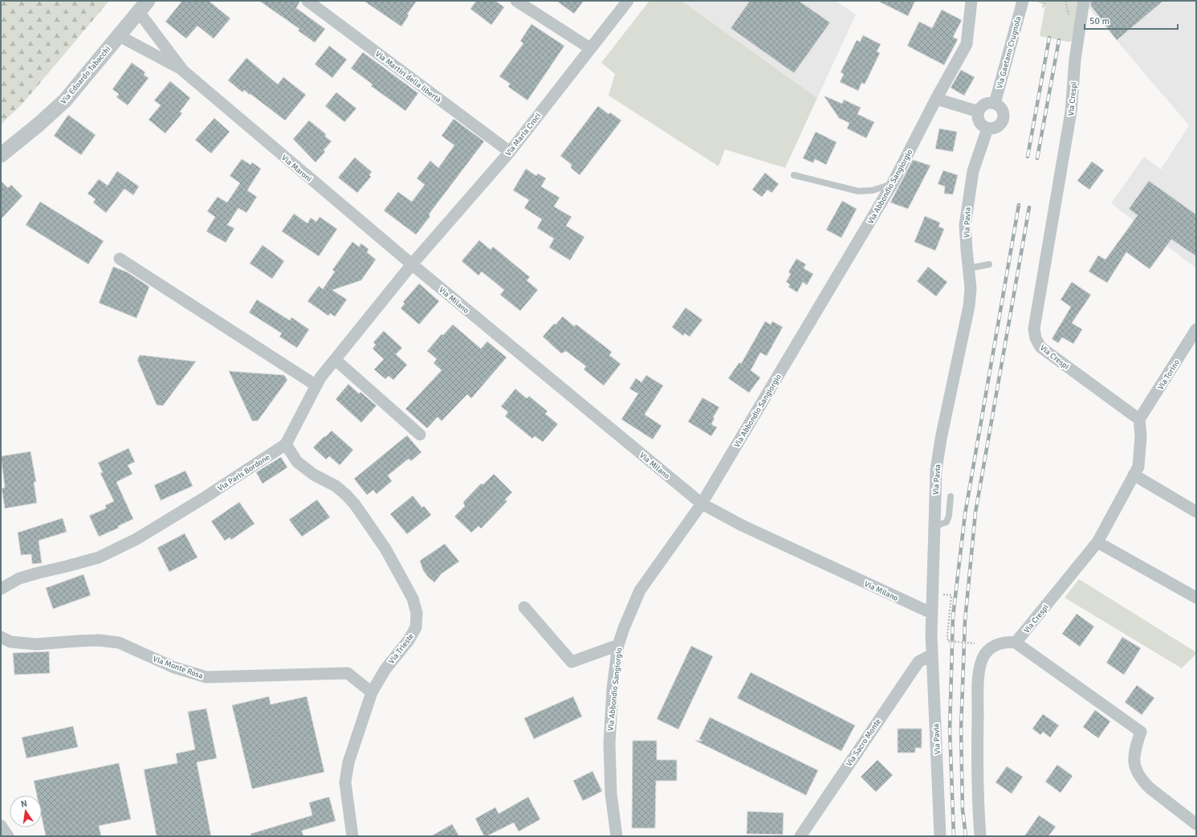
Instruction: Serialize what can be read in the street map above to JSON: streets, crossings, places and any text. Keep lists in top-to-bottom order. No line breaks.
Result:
{"streets":{"street":["Via Gaetano Crugnola","Via Edoardo Tabacchi","Via Martiri della libertà","Via Crespi","Via Maria Croci","Via Maroni","Via Abbondio Sangiorgio","Via Pavia","Via Milano","Via Torino","Via Paris Bordone","Via Trieste","Via Monte Rosa","Via Sacro Monte"]},"crossings":[["Via Gaetano Crugnola","Via Pavia"],["Via Edoardo Tabacchi","Via Maroni"],["Via Martiri della libertà","Via Maria Croci"],["Via Crespi","Via Torino"],["Via Maria Croci","Via Maroni"],["Via Maria Croci","Via Milano"],["Via Maria Croci","Via Paris Bordone"],["Via Maroni","Via Milano"],["Via Maroni","Via Paris Bordone"],["Via Abbondio Sangiorgio","Via Milano"],["Via Pavia","Via Milano"],["Via Pavia","Via Sacro Monte"],["Via Milano","Via Paris Bordone"],["Via Paris Bordone","Via Trieste"],["Via Trieste","Via Monte Rosa"]],"scale_bar":"50 m","north":"top"}
